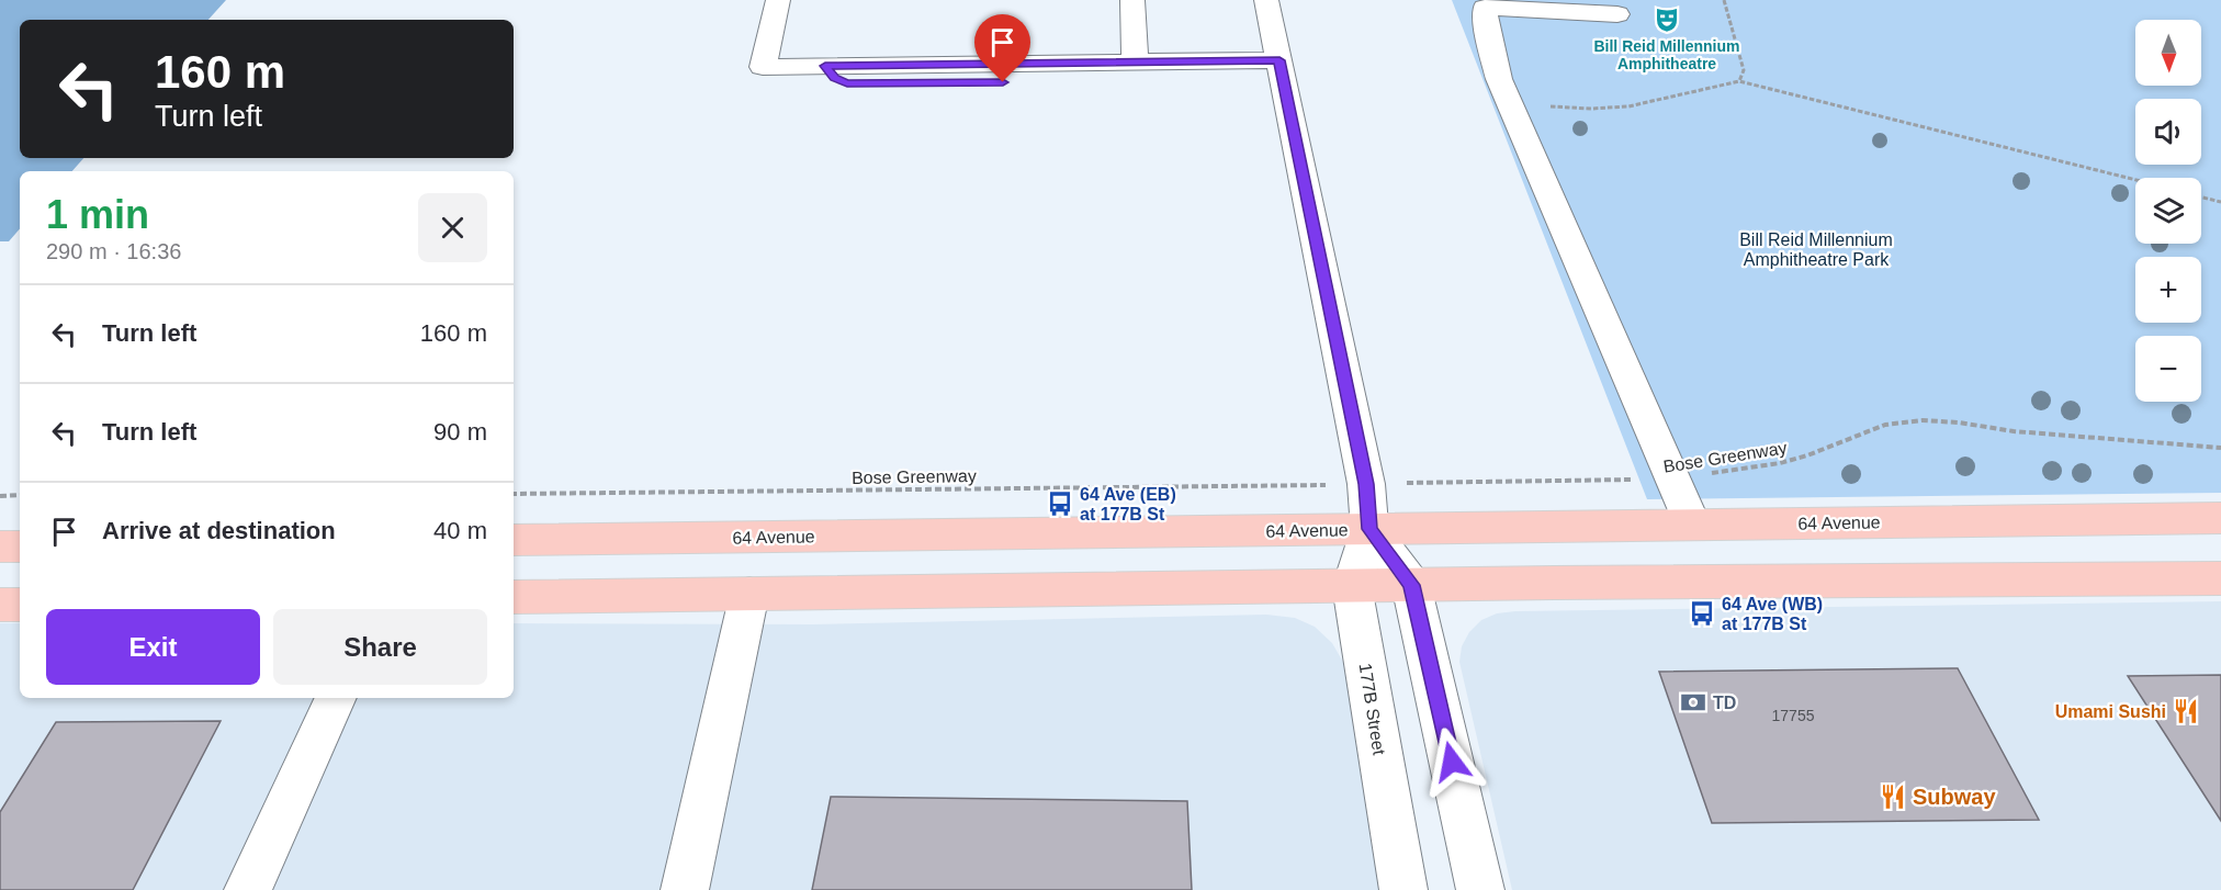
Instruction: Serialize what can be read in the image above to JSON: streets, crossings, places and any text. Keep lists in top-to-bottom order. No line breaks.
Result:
{"streets":{"main road":["64 Avenue"],"street":["177B Street"],"path":["Bose Greenway"]},"crossings":[["64 Avenue","177B Street"]],"parks":["Bill Reid Millennium Amphitheatre Park"],"places":{"theatre":["Bill Reid Millennium Amphitheatre"],"bus stop":["64 Ave (EB) at 177B St","64 Ave (WB) at 177B St"],"bank":["TD"],"restaurant":["Umami Sushi","Subway"]},"house_numbers":["17755"],"north":"bottom","page":{"map_buttons":["+","−"],"turn":["160 m","Turn left"],"heading":["1 min","290 m · 16:36"],"list":[{"name":"Turn left","value":"160 m"},{"name":"Turn left","value":"90 m"},{"name":"Arrive at destination","value":"40 m"}],"buttons":["Exit","Share"]}}
